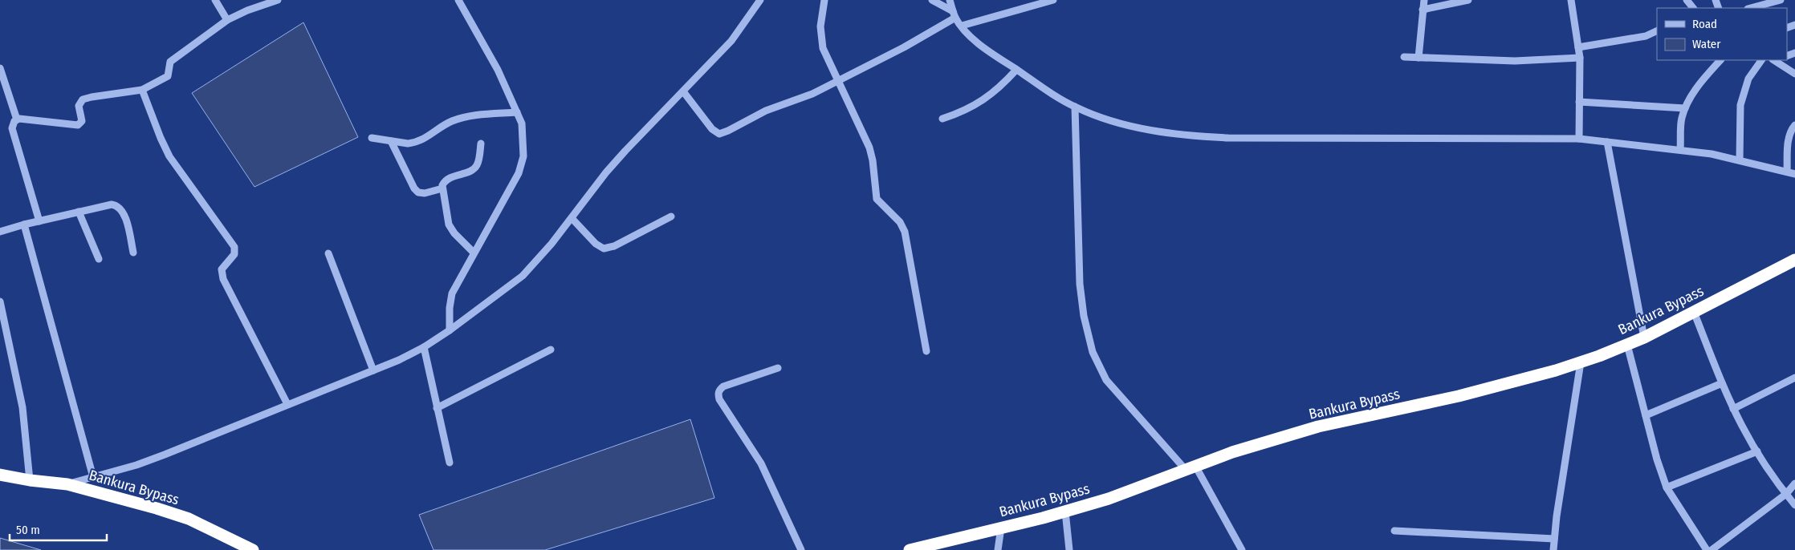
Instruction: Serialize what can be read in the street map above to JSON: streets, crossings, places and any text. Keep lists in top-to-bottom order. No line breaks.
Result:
{"streets":{"highway":["Bankura Bypass"]},"legend":["Road","Water"],"scale_bar":"50 m"}
